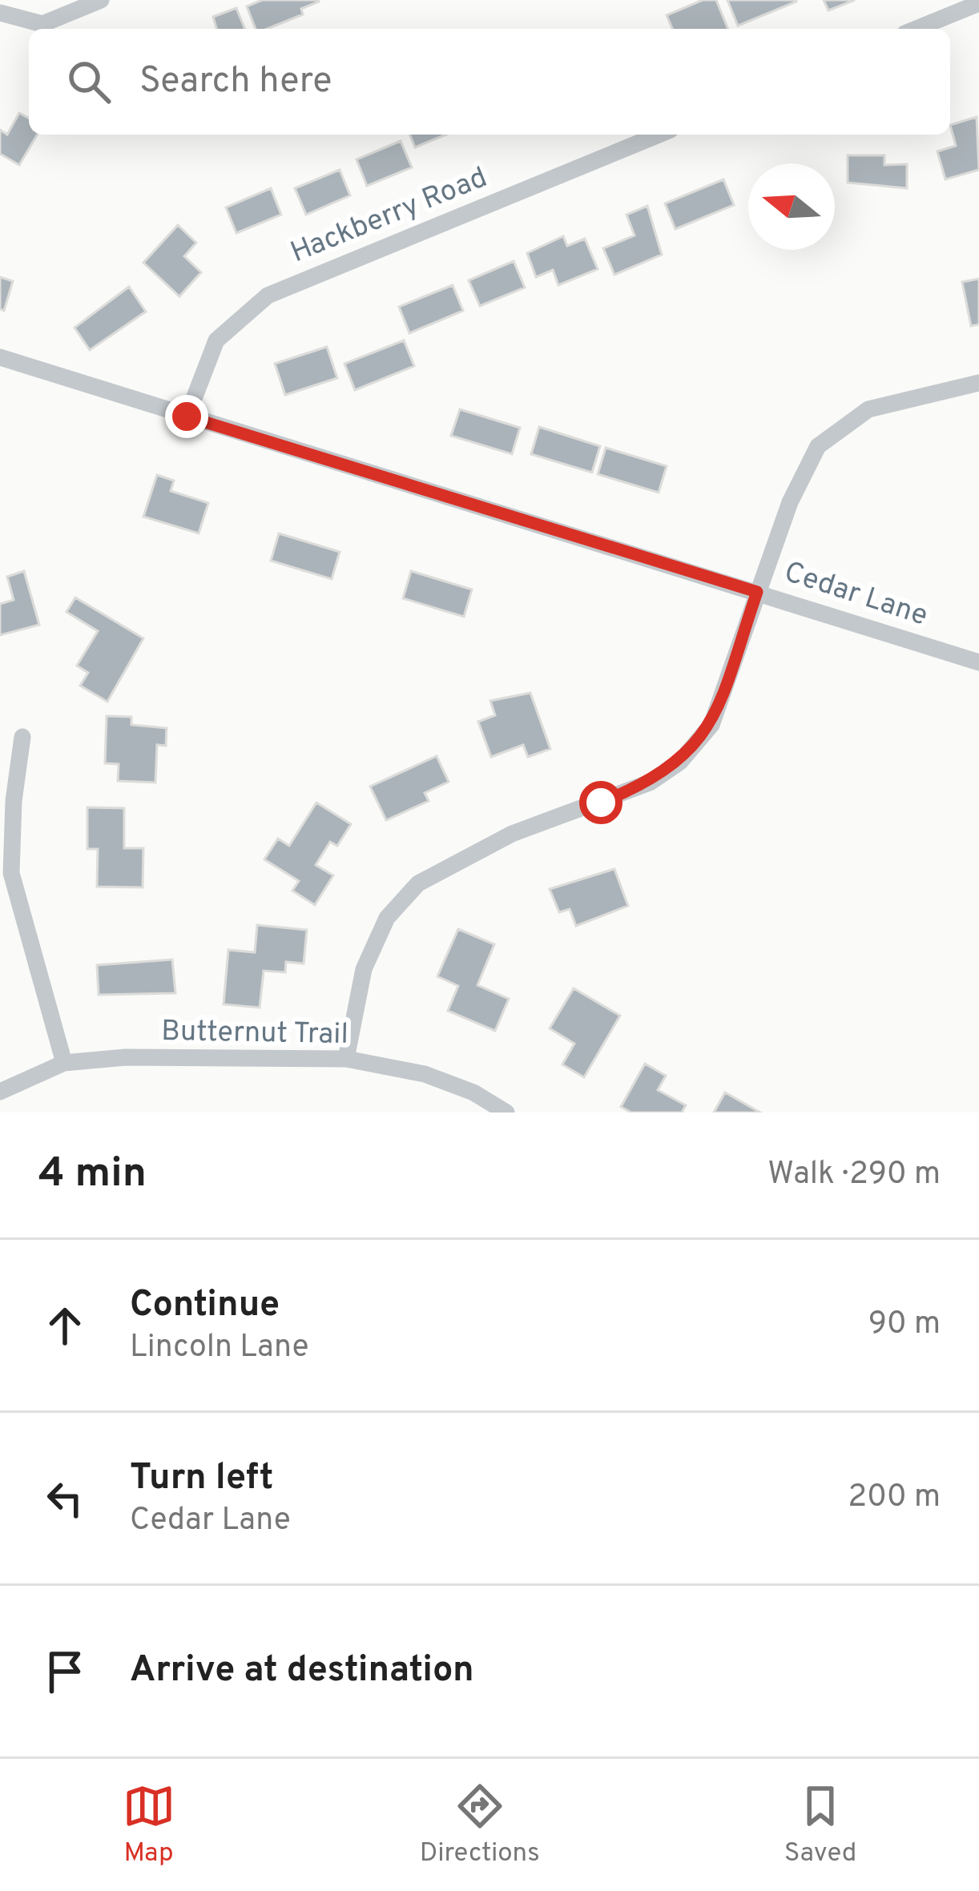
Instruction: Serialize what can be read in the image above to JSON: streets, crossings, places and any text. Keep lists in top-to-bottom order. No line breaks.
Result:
{"streets":{"street":["Hackberry Road","Cedar Lane","Butternut Trail"]},"crossings":[["Hackberry Road","Cedar Lane"]],"north":"left","page":{"search":"Search here","heading":["4 min","Walk · 290 m"],"list":[["Continue","Lincoln Lane","90 m"],["Turn left","Cedar Lane","200 m"],"Arrive at destination"],"nav":["Map","Directions","Saved"]}}
